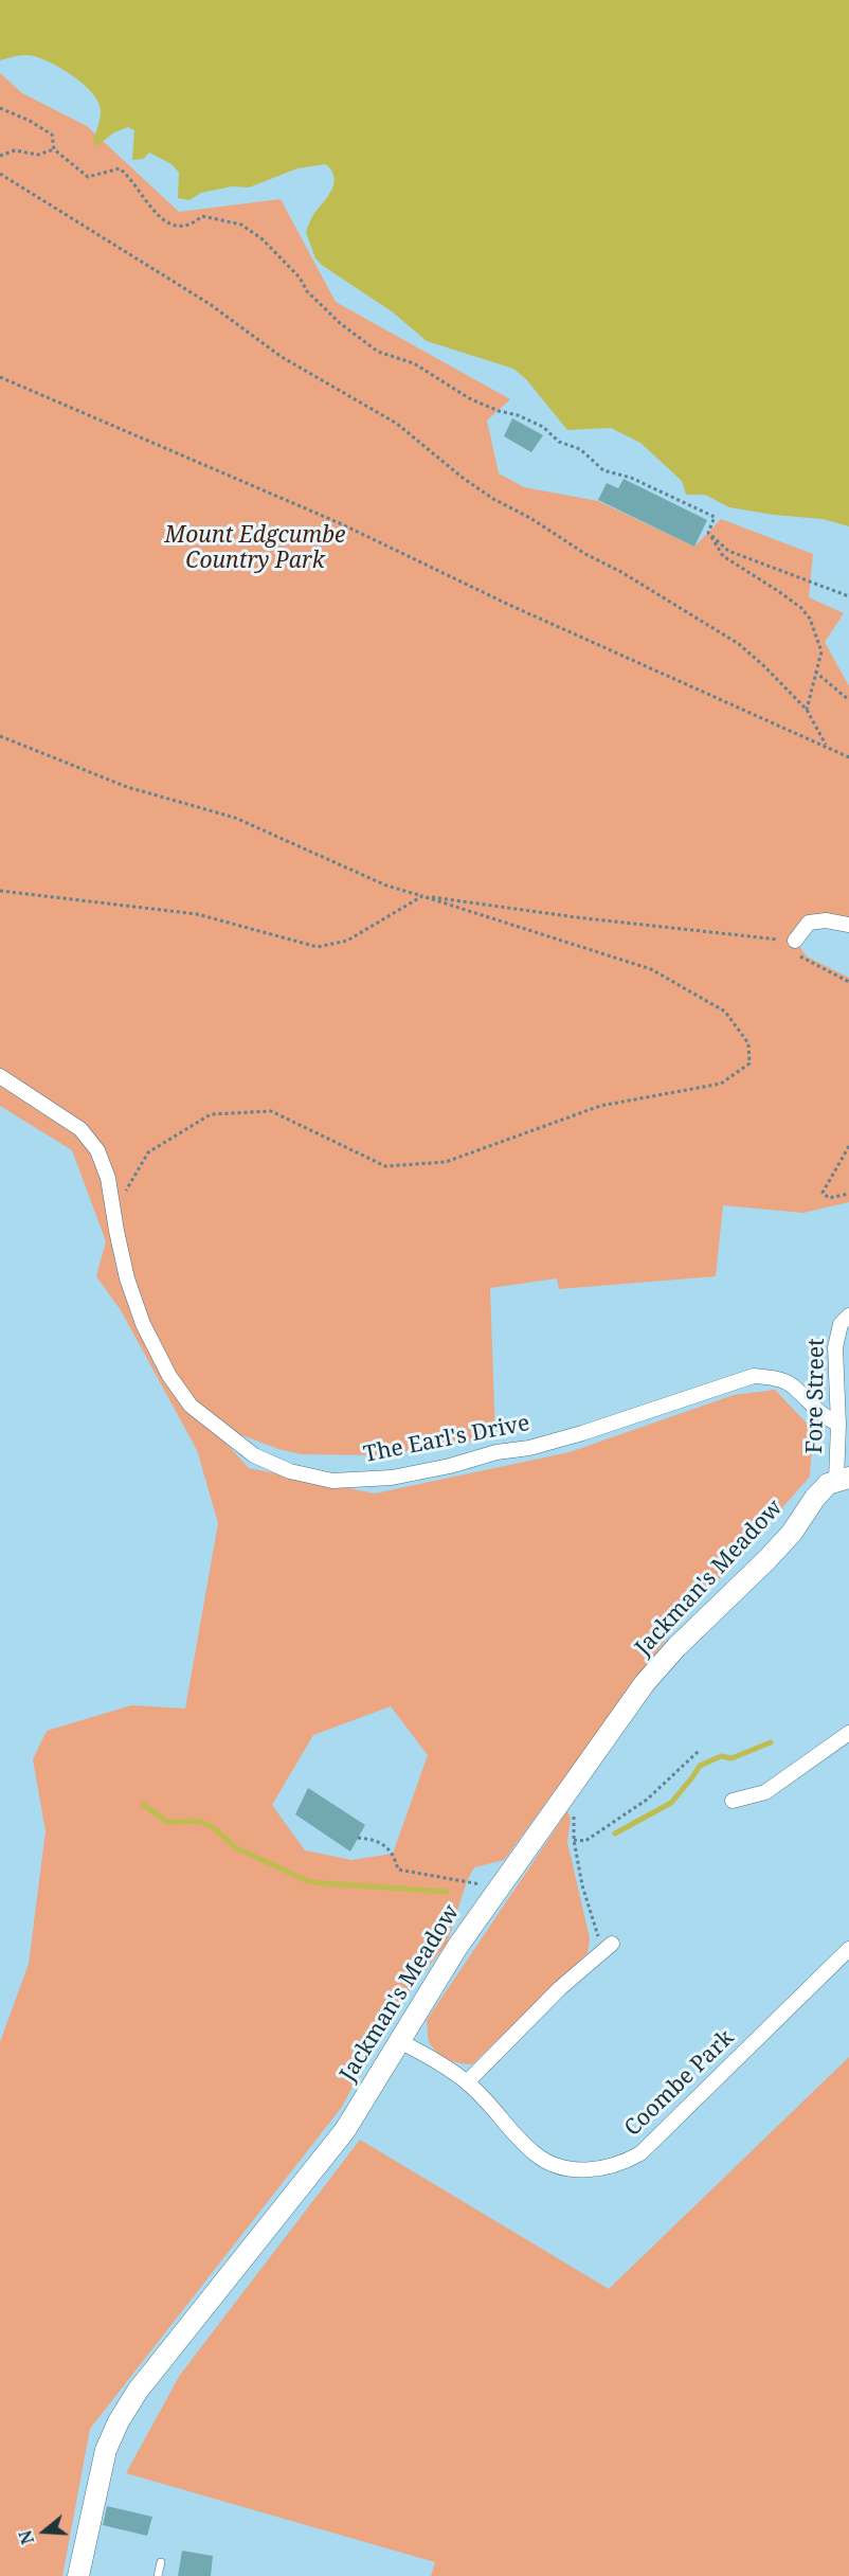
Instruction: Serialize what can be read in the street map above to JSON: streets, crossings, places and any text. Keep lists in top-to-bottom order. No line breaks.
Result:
{"streets":{"street":["Fore Street","The Earl's Drive","Jackman's Meadow","Coombe Park"]},"crossings":[["Fore Street","The Earl's Drive"],["Fore Street","Jackman's Meadow"],["Jackman's Meadow","Coombe Park"]],"parks":["Mount Edgcumbe Country Park"],"north":"left"}
